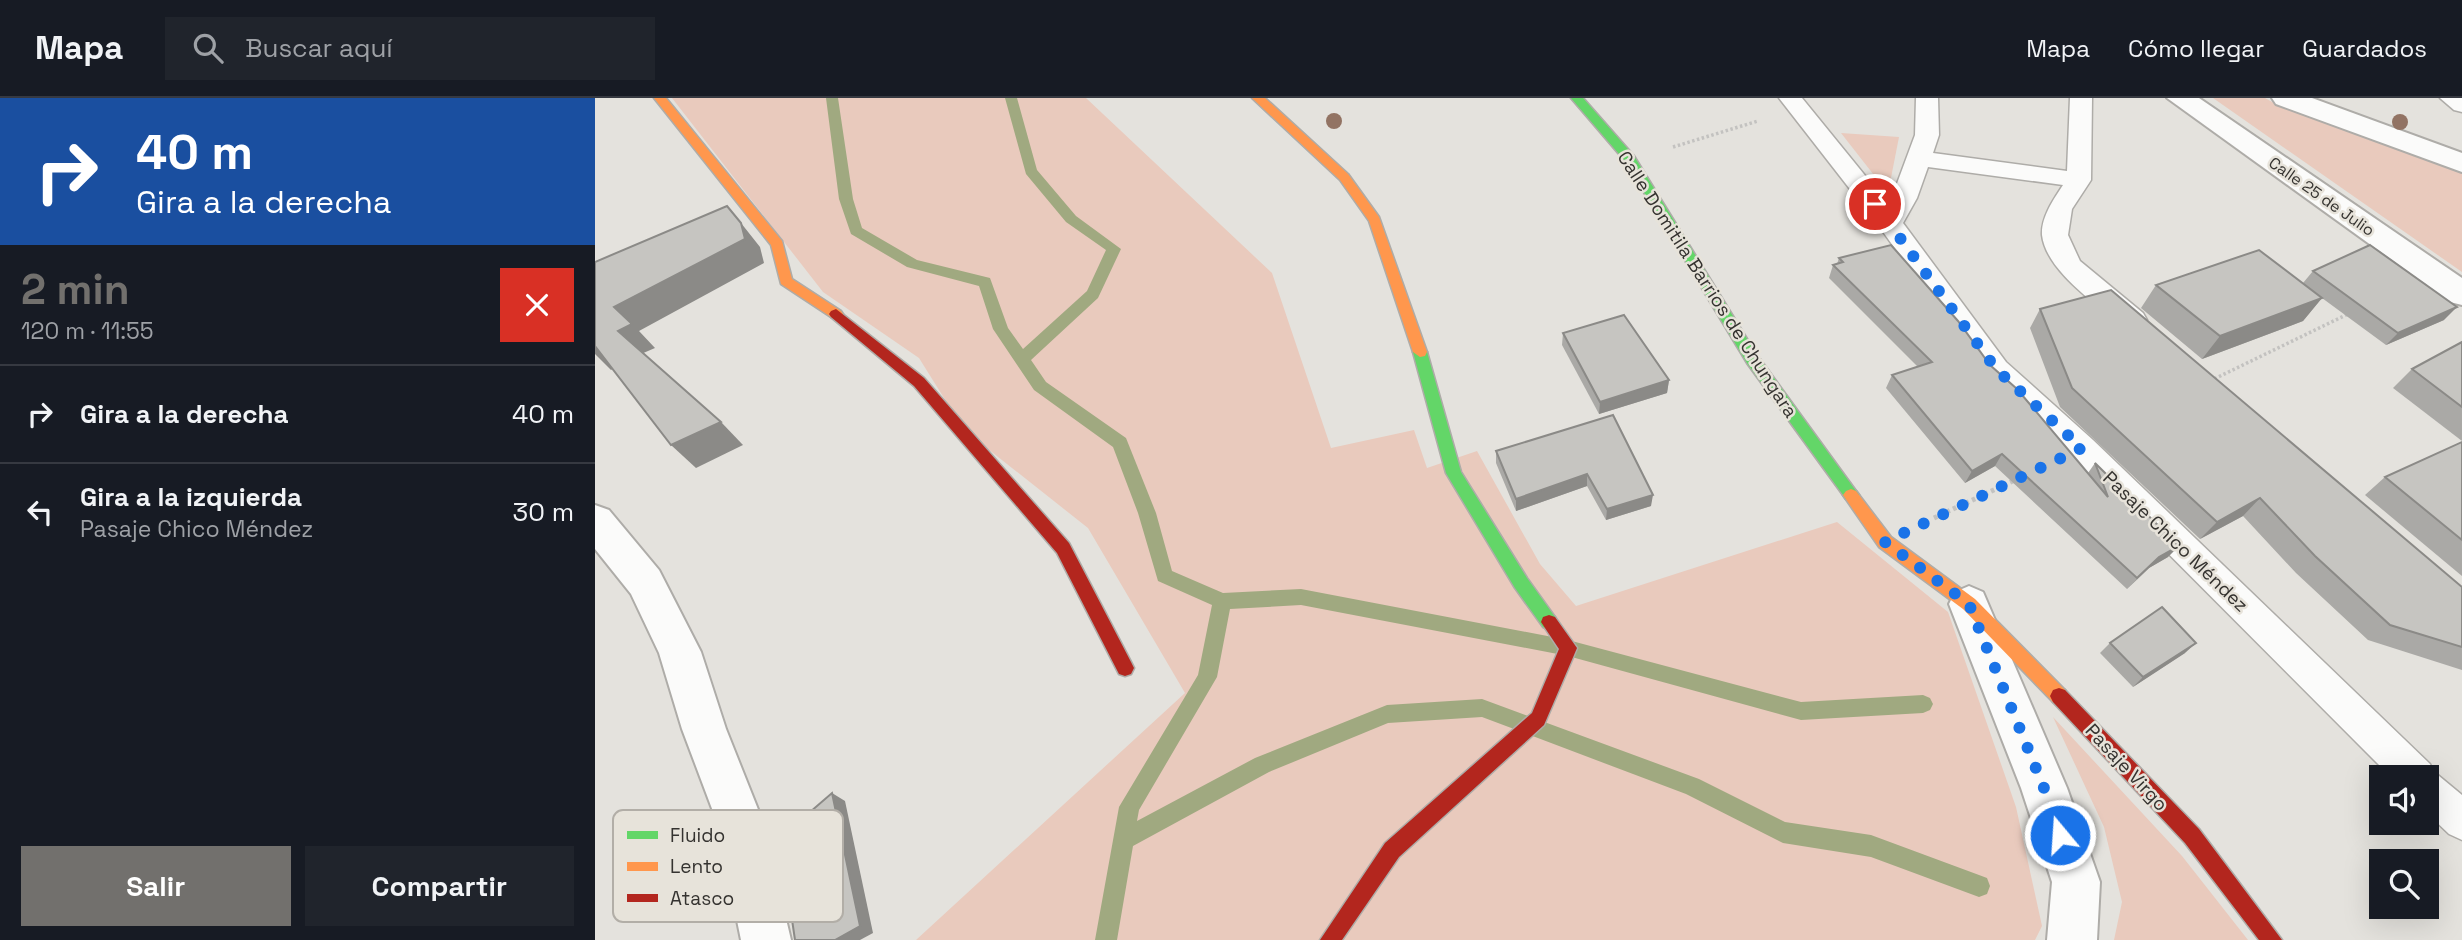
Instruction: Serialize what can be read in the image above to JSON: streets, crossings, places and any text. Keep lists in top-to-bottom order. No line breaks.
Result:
{"streets":{"street":["Calle 25 de Julio","Calle Domitila Barrios de Chungara","Pasaje Virgo"],"lane":["Pasaje Chico Méndez"]},"crossings":[["Calle Domitila Barrios de Chungara","Pasaje Virgo"]],"legend":["Fluido","Lento","Atasco"],"page":{"header":"Mapa","search":"Buscar aquí","nav":["Mapa","Cómo llegar","Guardados"],"turn":["40 m","Gira a la derecha"],"heading":["2 min","120 m · 11:55"],"list":[{"name":"Gira a la derecha","value":"40 m"},{"name":"Gira a la izquierda","note":"Pasaje Chico Méndez","value":"30 m"}],"buttons":["Salir","Compartir"]}}
